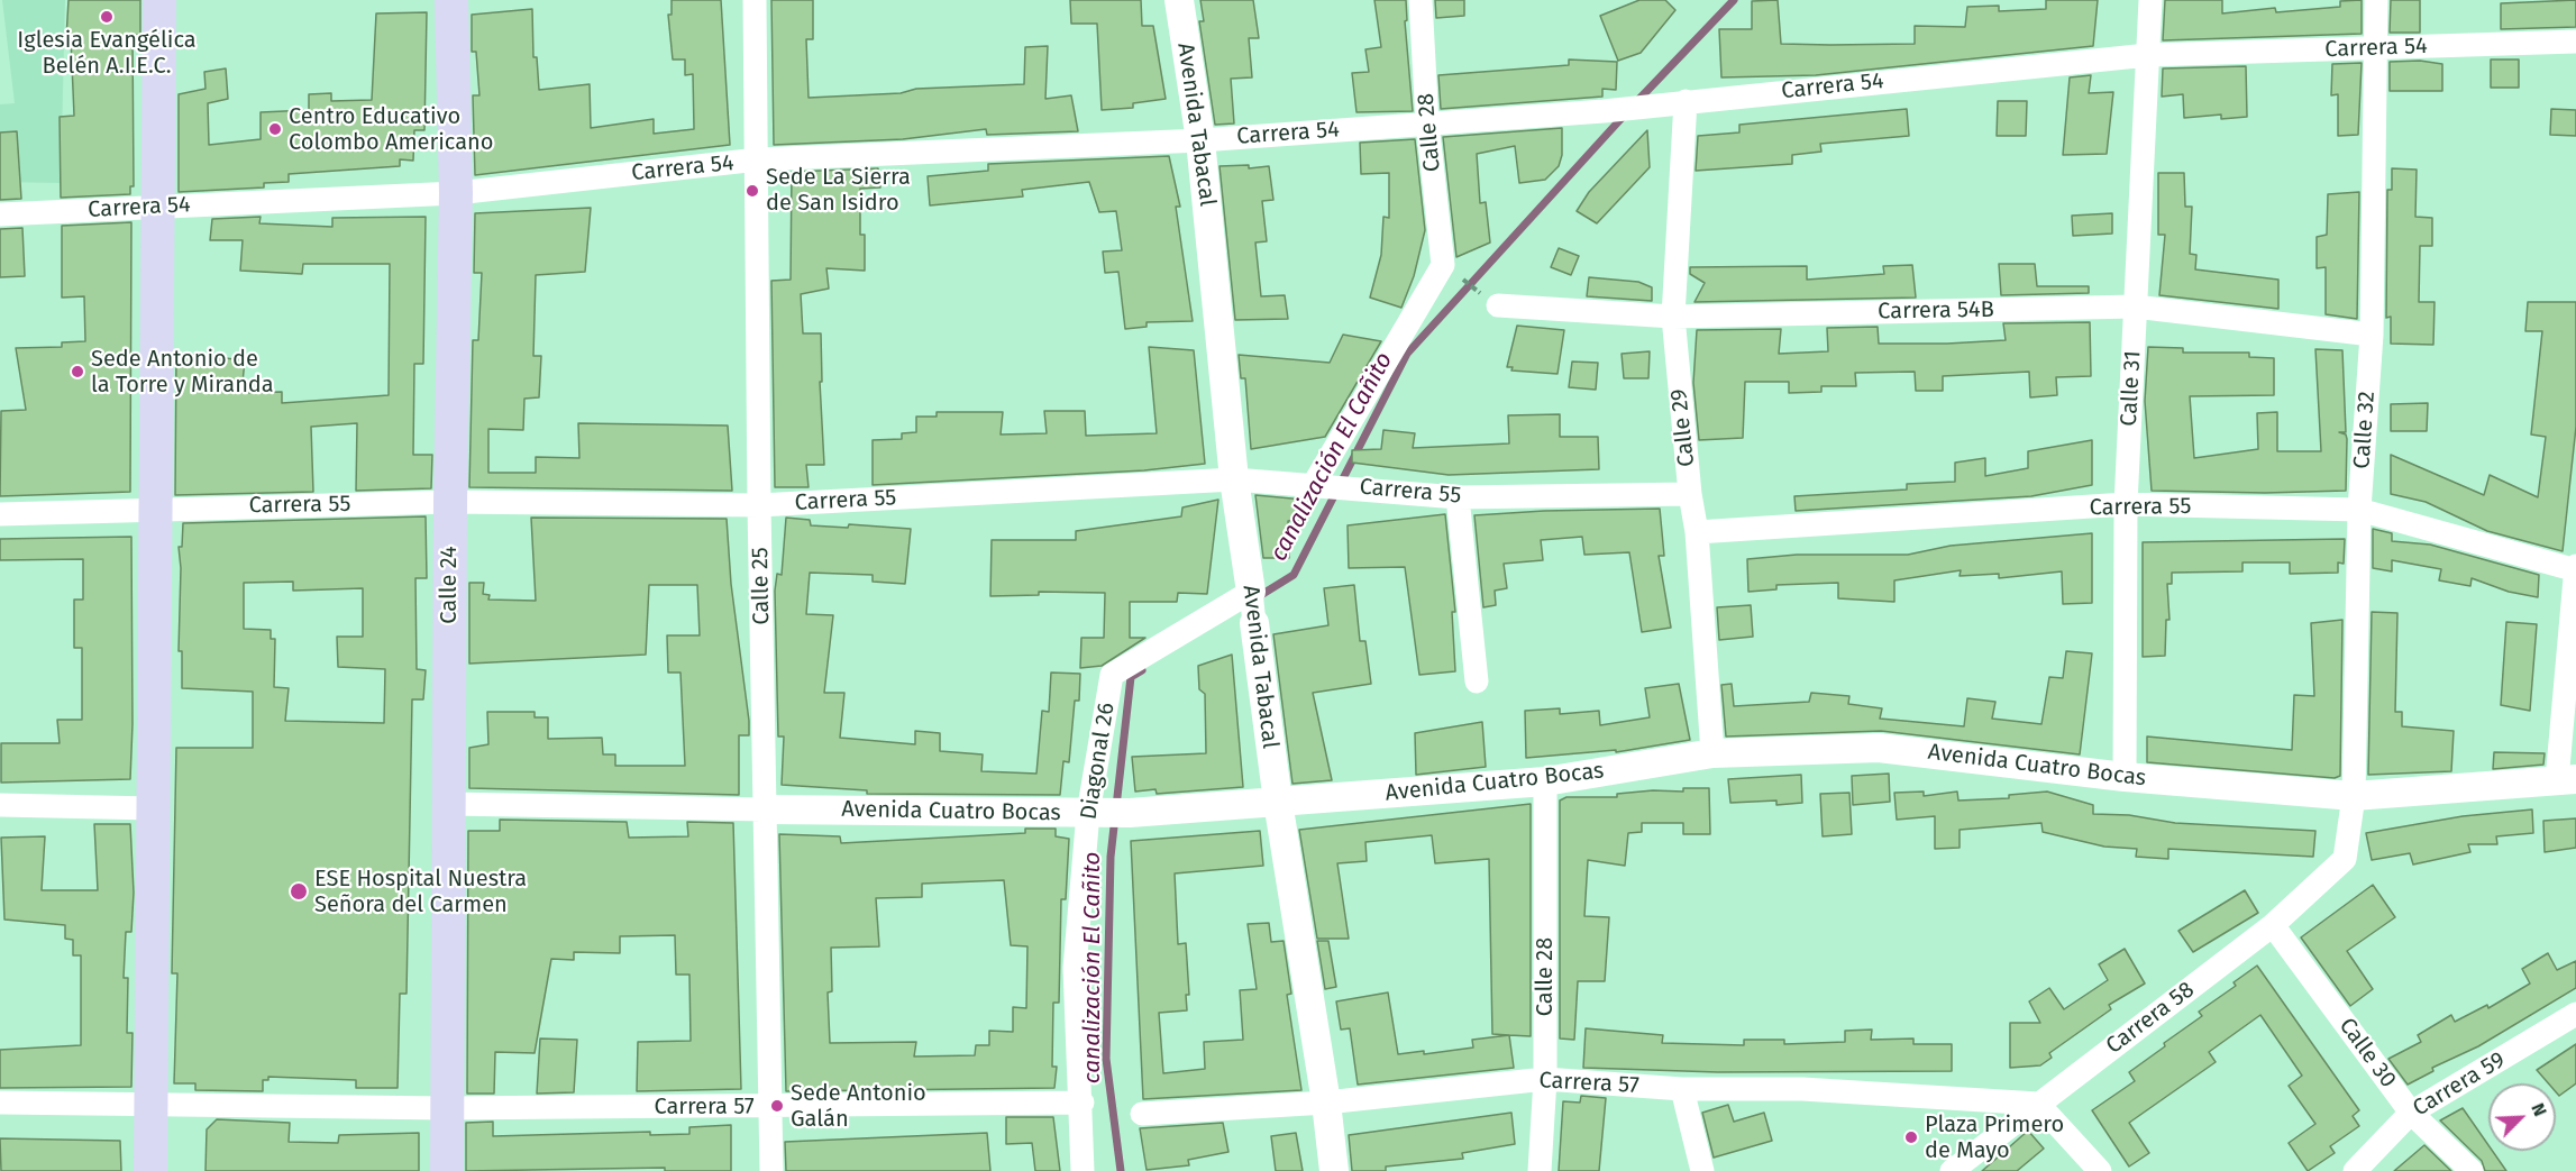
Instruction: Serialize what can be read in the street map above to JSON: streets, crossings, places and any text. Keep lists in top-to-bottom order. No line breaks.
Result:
{"streets":{"main road":["Calle 24"],"street":["Carrera 54","Avenida Tabacal","Calle 28","Carrera 54B","Calle 31","Calle 29","Calle 32","Carrera 55","Calle 25","Diagonal 26","Avenida Cuatro Bocas","Carrera 58","Calle 30","Carrera 57","Carrera 59"]},"crossings":[["Carrera 54","Avenida Tabacal"],["Carrera 54","Calle 28"],["Carrera 54","Calle 31"],["Carrera 54","Calle 29"],["Carrera 54","Calle 32"],["Carrera 54","Calle 24"],["Carrera 54","Calle 25"],["Avenida Tabacal","Carrera 55"],["Avenida Tabacal","Diagonal 26"],["Avenida Tabacal","Avenida Cuatro Bocas"],["Avenida Tabacal","Carrera 57"],["Calle 28","Avenida Cuatro Bocas"],["Calle 28","Carrera 57"],["Carrera 54B","Calle 31"],["Carrera 54B","Calle 29"],["Carrera 54B","Calle 32"],["Calle 31","Carrera 55"],["Calle 31","Avenida Cuatro Bocas"],["Calle 29","Carrera 55"],["Calle 29","Avenida Cuatro Bocas"],["Calle 32","Carrera 55"],["Calle 32","Avenida Cuatro Bocas"],["Calle 32","Carrera 58"],["Carrera 55","Calle 24"],["Carrera 55","Calle 25"],["Calle 24","Avenida Cuatro Bocas"],["Calle 24","Carrera 57"],["Calle 25","Avenida Cuatro Bocas"],["Calle 25","Carrera 57"],["Diagonal 26","Avenida Cuatro Bocas"],["Diagonal 26","Carrera 57"],["Carrera 58","Calle 30"],["Carrera 58","Carrera 57"],["Calle 30","Carrera 59"]],"water":["canalización El Cañito"],"places":["Iglesia Evangélica Belén A.I.E.C.","Centro Educativo Colombo Americano","Sede La Sierra de San Isidro","Sede Antonio de la Torre y Miranda","ESE Hospital Nuestra Señora del Carmen","Sede Antonio Galán","Plaza Primero de Mayo"],"north":"top right"}
